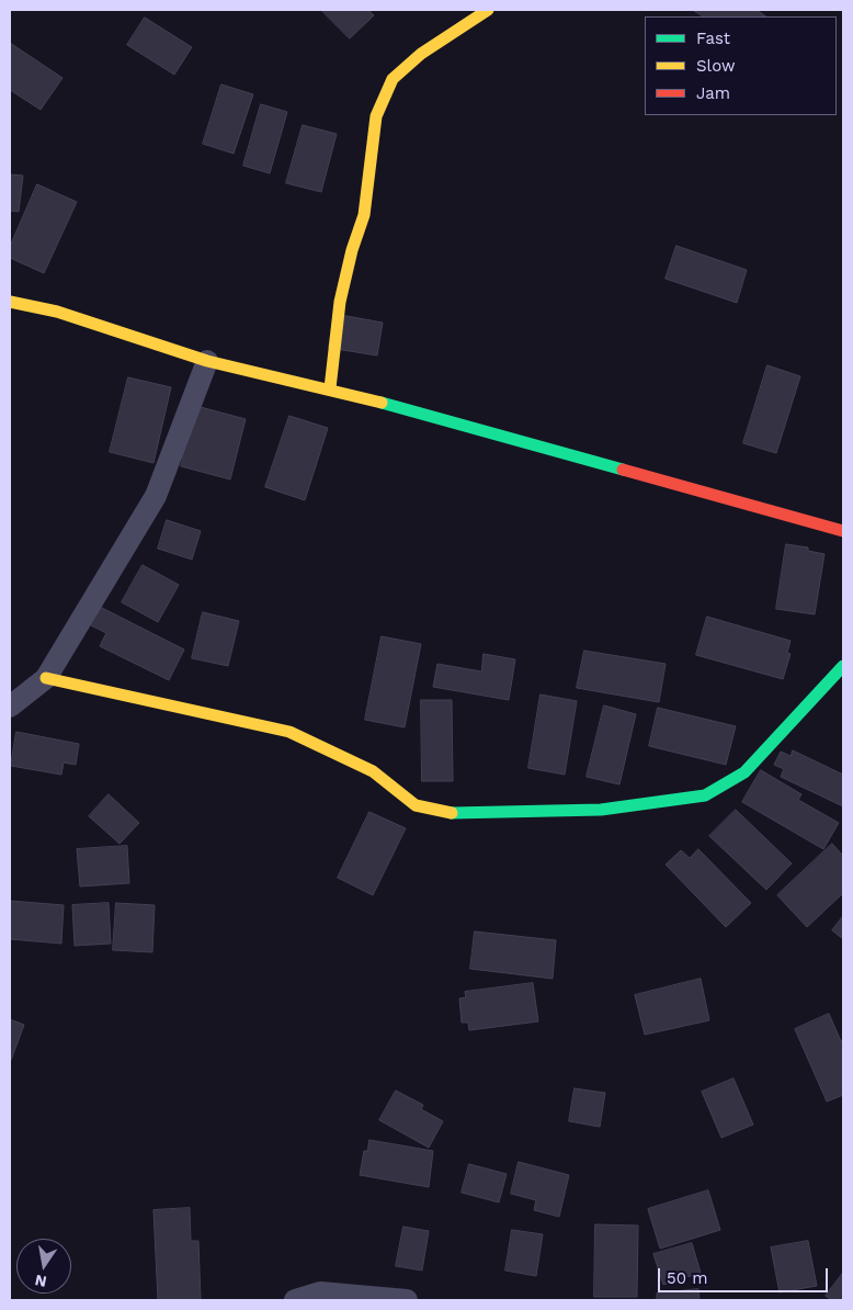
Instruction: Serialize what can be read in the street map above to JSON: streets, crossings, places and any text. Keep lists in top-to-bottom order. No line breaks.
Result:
{"legend":["Fast","Slow","Jam"],"scale_bar":"50 m","north":"bottom"}
